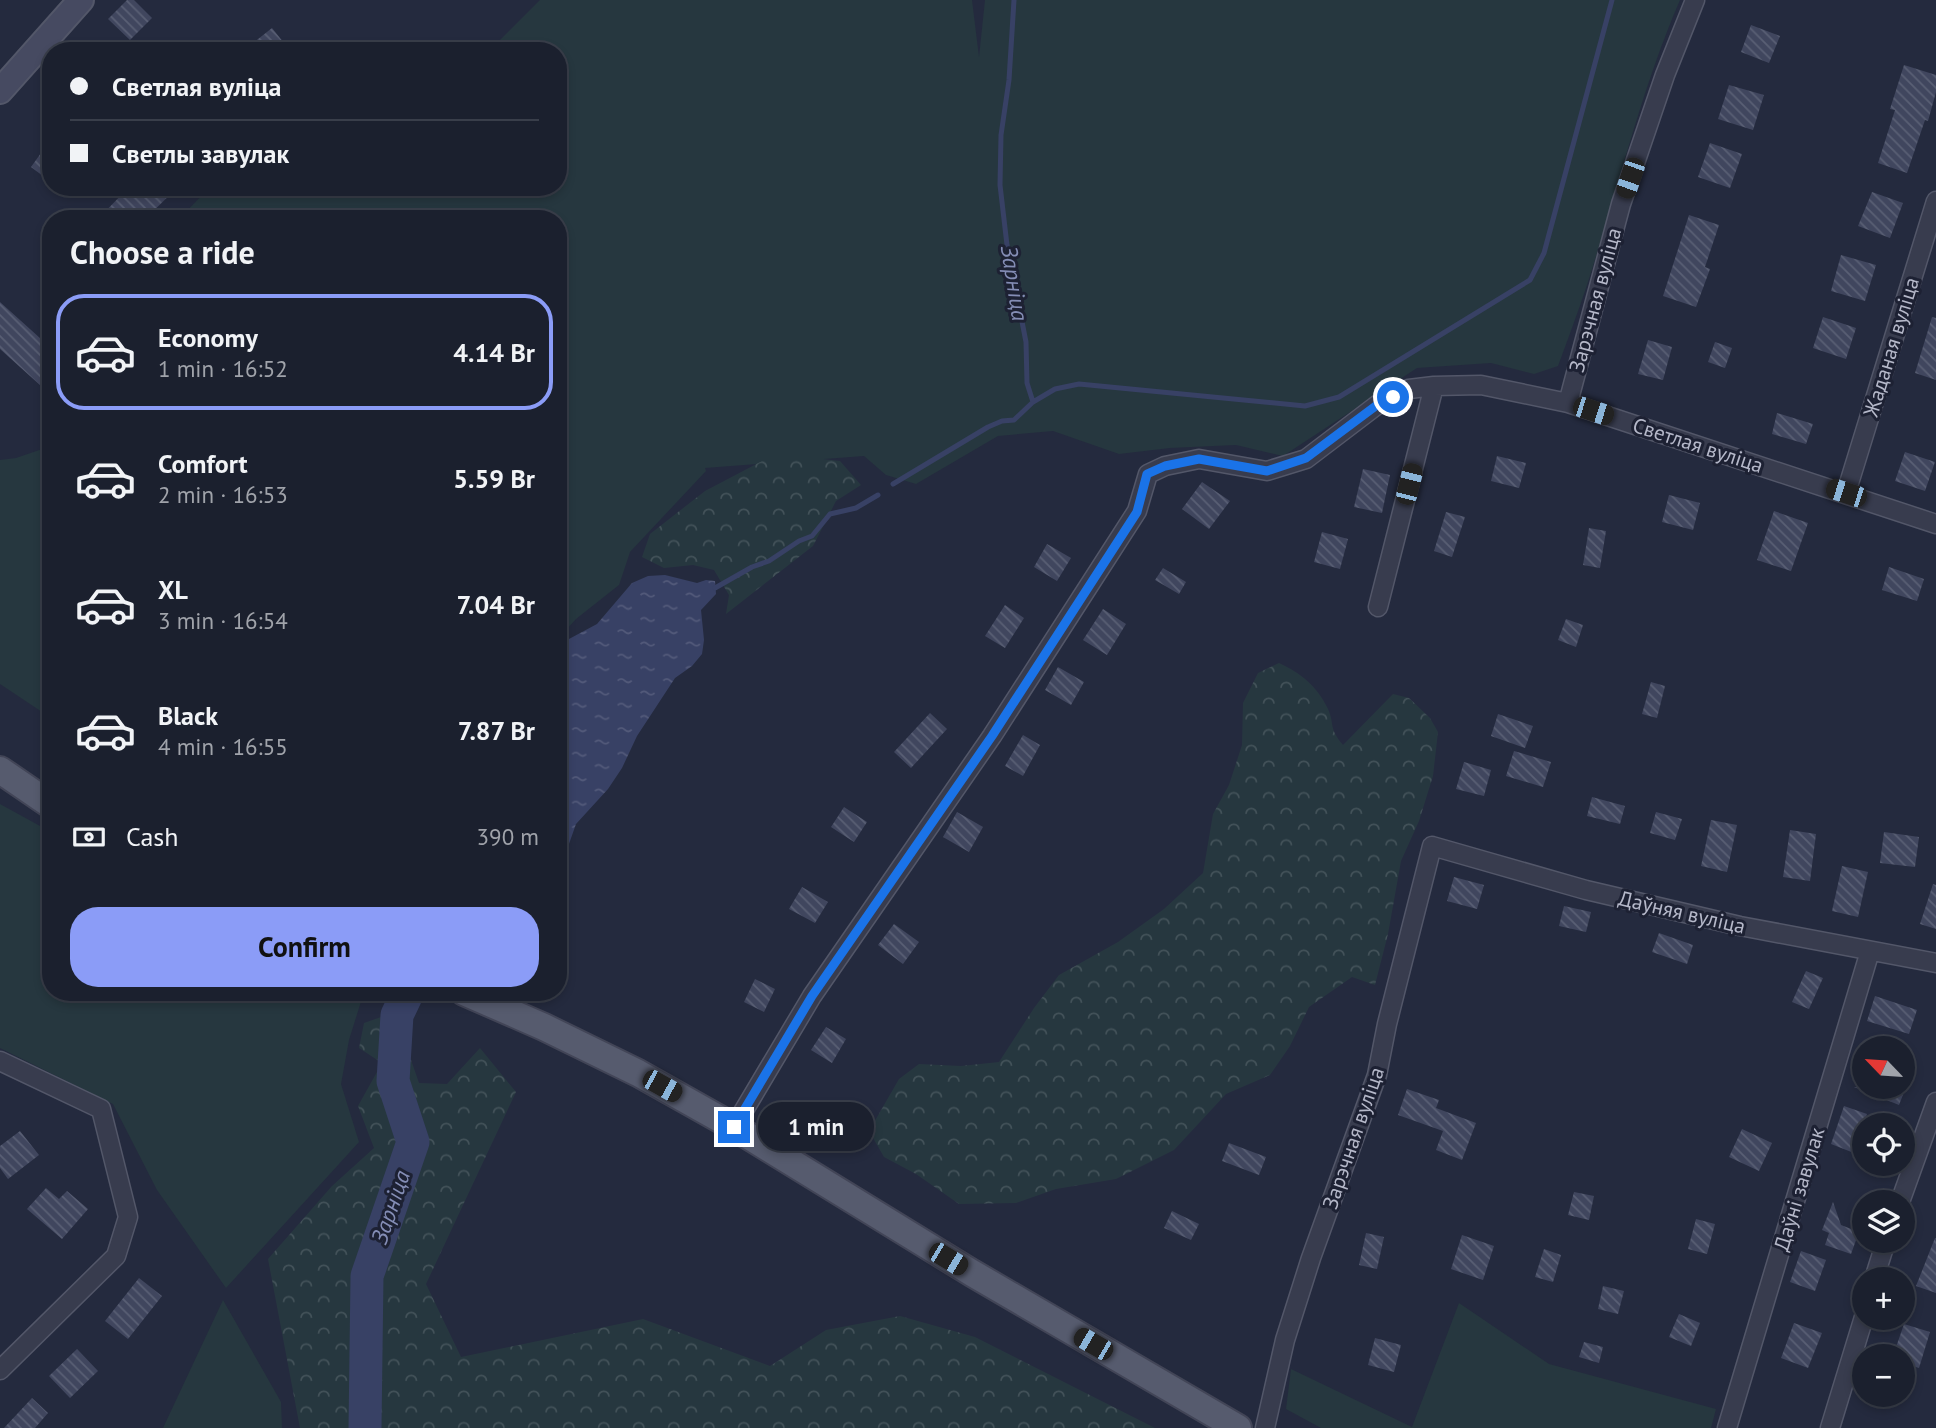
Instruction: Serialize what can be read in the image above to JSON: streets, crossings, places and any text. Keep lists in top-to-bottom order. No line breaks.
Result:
{"streets":{"street":["Зарэчная вуліца","Жаданая вуліца","Светлая вуліца","Даўняя вуліца","Даўні завулак"]},"crossings":[["Зарэчная вуліца","Светлая вуліца"],["Зарэчная вуліца","Даўняя вуліца"],["Жаданая вуліца","Светлая вуліца"],["Даўняя вуліца","Даўні завулак"]],"water":["Зарніца"],"north":"top left","page":{"banner":["Светлая вуліца","Светлы завулак"],"heading":"Choose a ride","list":[{"name":"Economy","note":"1 min · 16:52","value":"4.14 Br"},{"name":"Comfort","note":"2 min · 16:53","value":"5.59 Br"},{"name":"XL","note":"3 min · 16:54","value":"7.04 Br"},{"name":"Black","note":"4 min · 16:55","value":"7.87 Br"}],"pay":["Cash","390 m"],"buttons":"Confirm","map_buttons":["+","−"],"bubble":"1 min"}}
